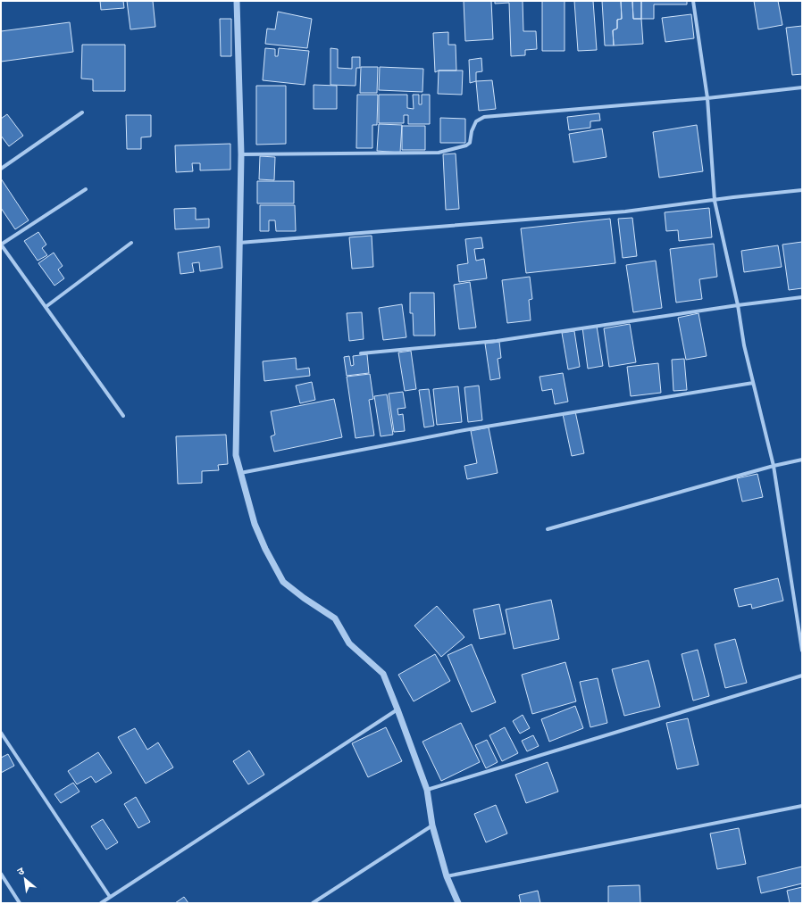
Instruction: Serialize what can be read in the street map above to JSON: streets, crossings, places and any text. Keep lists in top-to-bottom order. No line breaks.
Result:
{"north":"top left"}
